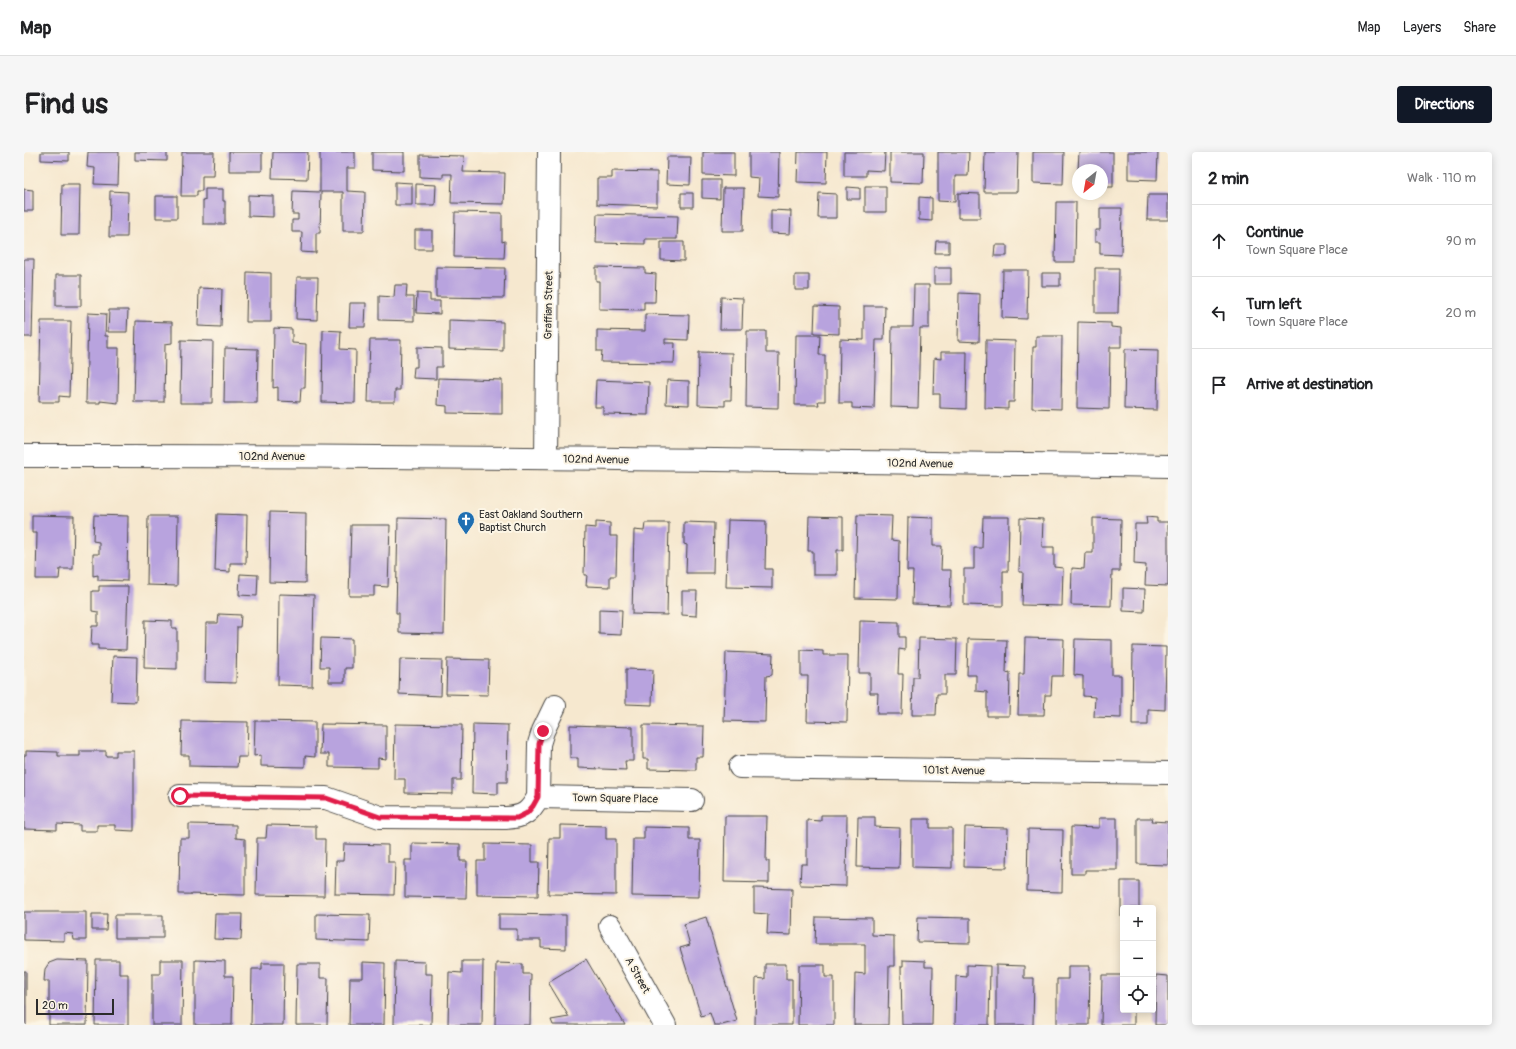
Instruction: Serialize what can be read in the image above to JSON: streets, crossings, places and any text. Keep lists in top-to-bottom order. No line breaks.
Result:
{"streets":{"street":["Graffian Street","102nd Avenue","101st Avenue","Town Square Place","A Street"]},"crossings":[["Graffian Street","102nd Avenue"]],"places":{"church":["East Oakland Southern Baptist Church"]},"scale_bar":"20 m","north":"bottom left","page":{"header":"Map","nav":["Map","Layers","Share"],"buttons":"Directions","title":"Find us","heading":["2 min","Walk · 110 m"],"list":[["Continue","Town Square Place","90 m"],["Turn left","Town Square Place","20 m"],"Arrive at destination"],"map_buttons":["+","−"],"scale":"20 m"}}
